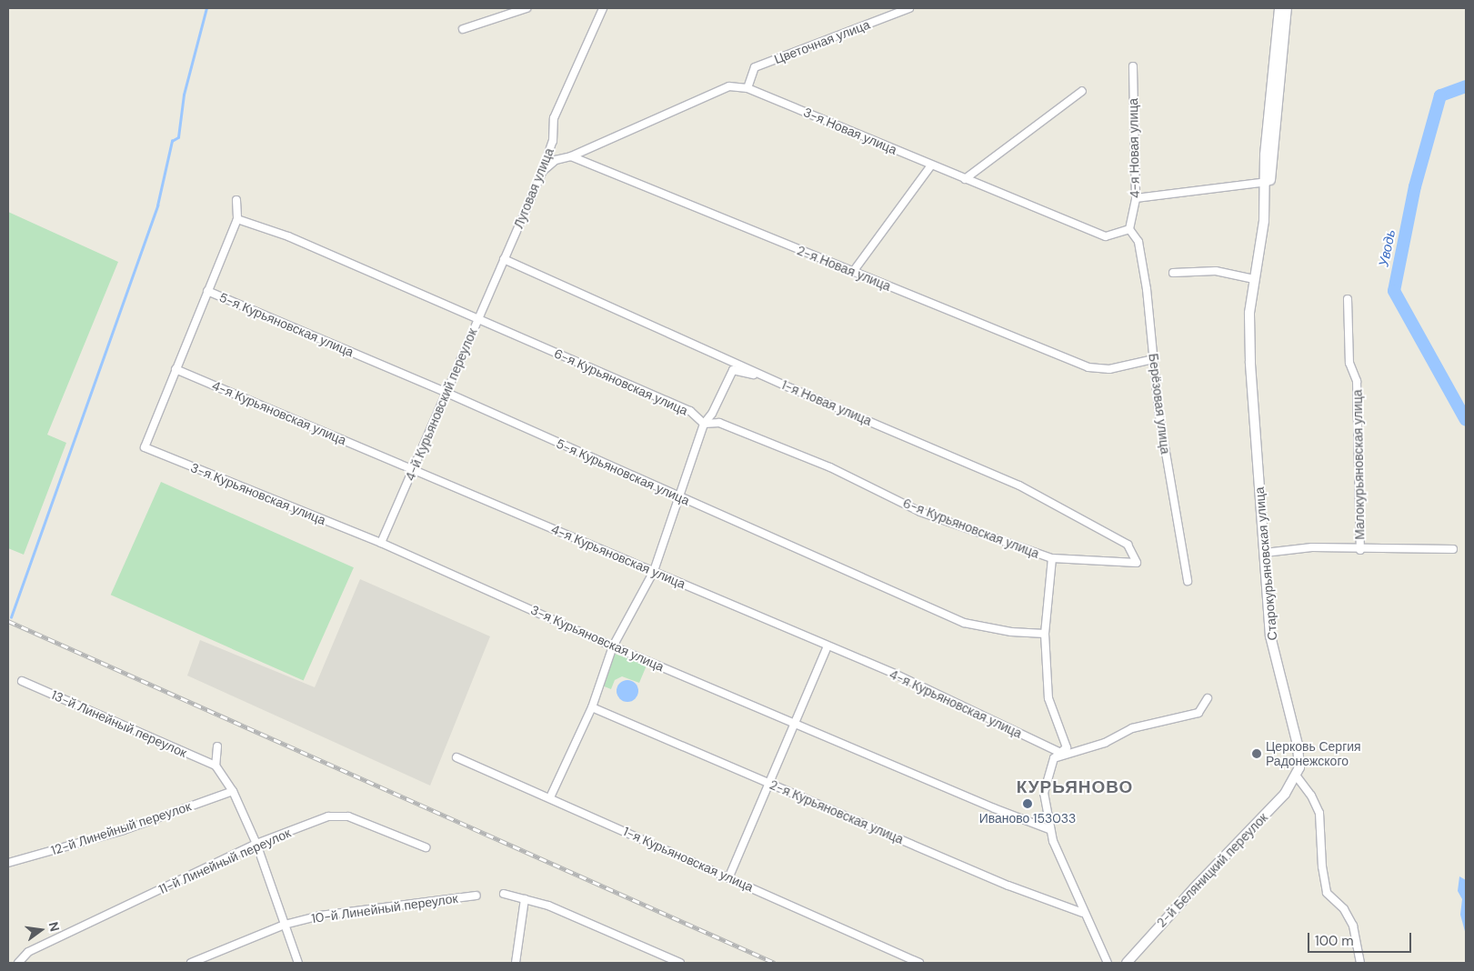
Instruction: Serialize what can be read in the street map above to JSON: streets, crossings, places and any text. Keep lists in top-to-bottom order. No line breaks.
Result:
{"streets":{"main road":["Старокурьяновская улица","2-й Беляницкий переулок"],"street":["Цветочная улица","3-я Новая улица","4-я Новая улица","Луговая улица","2-я Новая улица","5-я Курьяновская улица","6-я Курьяновская улица","1-я Новая улица","Берёзовая улица","4-й Курьяновский переулок","4-я Курьяновская улица","Малокурьяновская улица","3-я Курьяновская улица","13-й Линейный переулок","2-я Курьяновская улица","12-й Линейный переулок","1-я Курьяновская улица","11-й Линейный переулок","10-й Линейный переулок"]},"crossings":[["Цветочная улица","3-я Новая улица"],["3-я Новая улица","4-я Новая улица"],["3-я Новая улица","2-я Новая улица"],["3-я Новая улица","Берёзовая улица"],["4-я Новая улица","Берёзовая улица"],["Луговая улица","1-я Новая улица"],["Луговая улица","4-й Курьяновский переулок"],["2-я Новая улица","Берёзовая улица"],["5-я Курьяновская улица","4-й Курьяновский переулок"],["6-я Курьяновская улица","1-я Новая улица"],["6-я Курьяновская улица","4-й Курьяновский переулок"],["1-я Новая улица","4-й Курьяновский переулок"],["4-й Курьяновский переулок","4-я Курьяновская улица"],["4-й Курьяновский переулок","3-я Курьяновская улица"],["4-я Курьяновская улица","3-я Курьяновская улица"],["Старокурьяновская улица","2-й Беляницкий переулок"]],"districts":["КУРЬЯНОВО"],"water":["Уводь"],"places":["Церковь Сергия Радонежского","Иваново 153033"],"scale_bar":"100 m","north":"right"}
